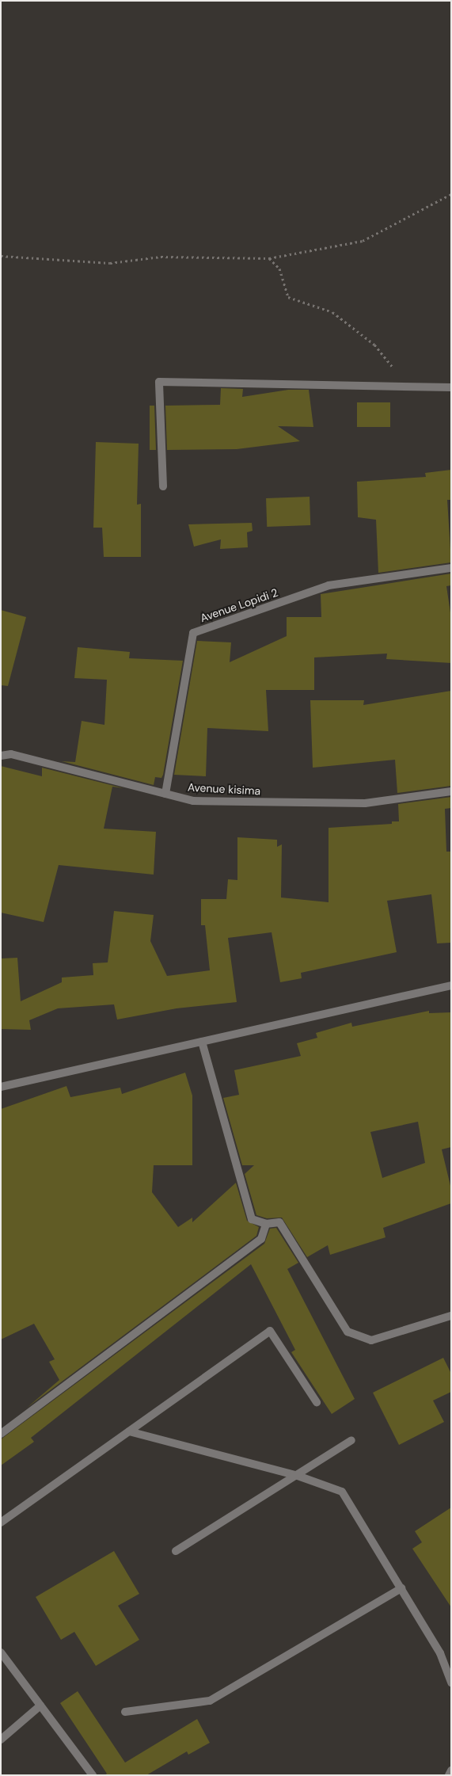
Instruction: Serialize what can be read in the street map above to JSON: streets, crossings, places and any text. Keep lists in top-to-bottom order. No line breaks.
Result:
{"streets":{"street":["Avenue Lopidi 2","Avenue kisima"]},"crossings":[["Avenue Lopidi 2","Avenue kisima"]]}
